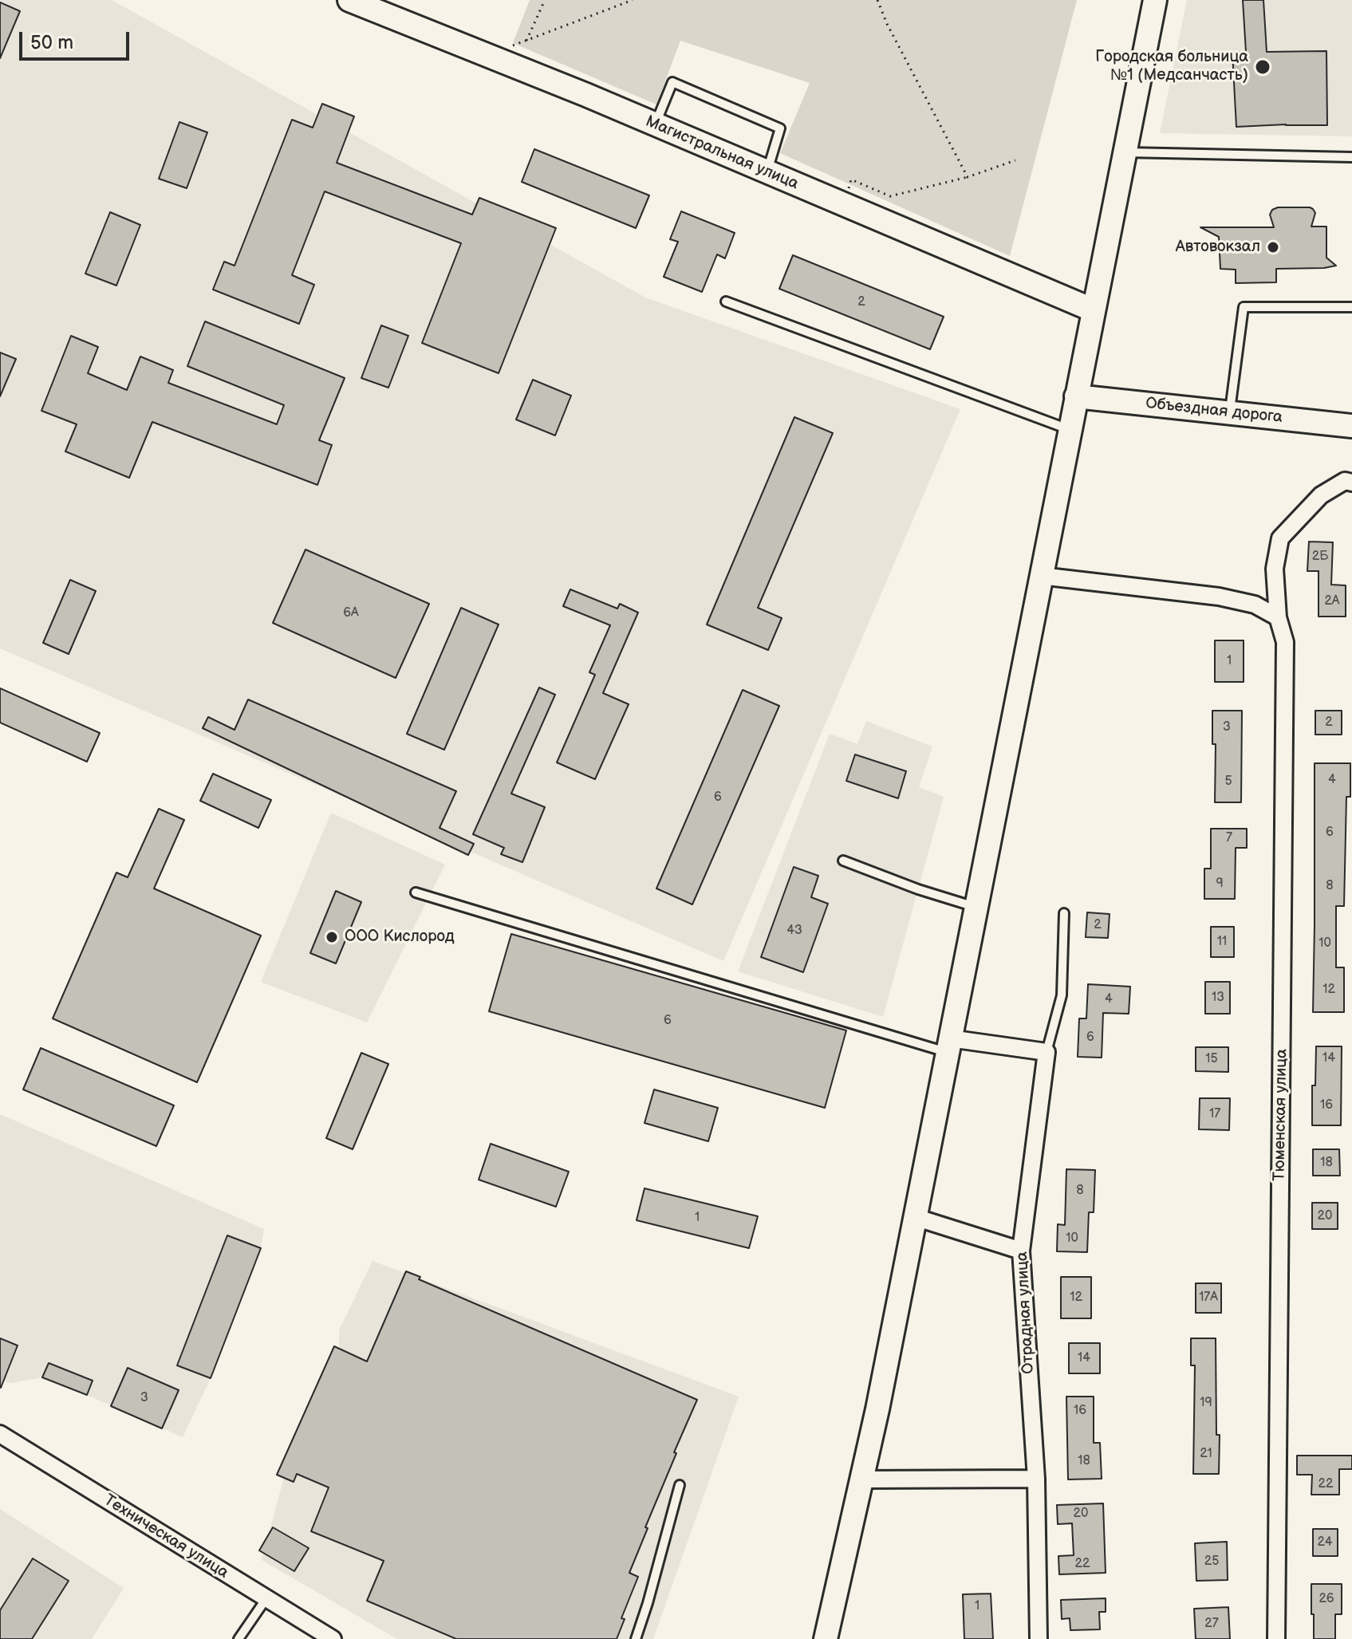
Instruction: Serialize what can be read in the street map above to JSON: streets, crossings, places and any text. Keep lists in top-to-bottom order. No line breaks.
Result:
{"streets":{"main road":["Магистральная улица","Объездная дорога"],"street":["Тюменская улица","Отрадная улица","Техническая улица"]},"places":["Городская больница №1 (Медсанчасть)","Автовокзал","ООО Кислород"],"house_numbers":["2","2Б","2А","6А","1","2","3","4","5","6","6","7","9","8","2","43","11","10","12","13","4","6","6","14","15","16","17","18","8","20","1","10","12","17А","14","3","19","16","21","18","22","20","24","25","22","26","1","27"],"scale_bar":"50 m"}
